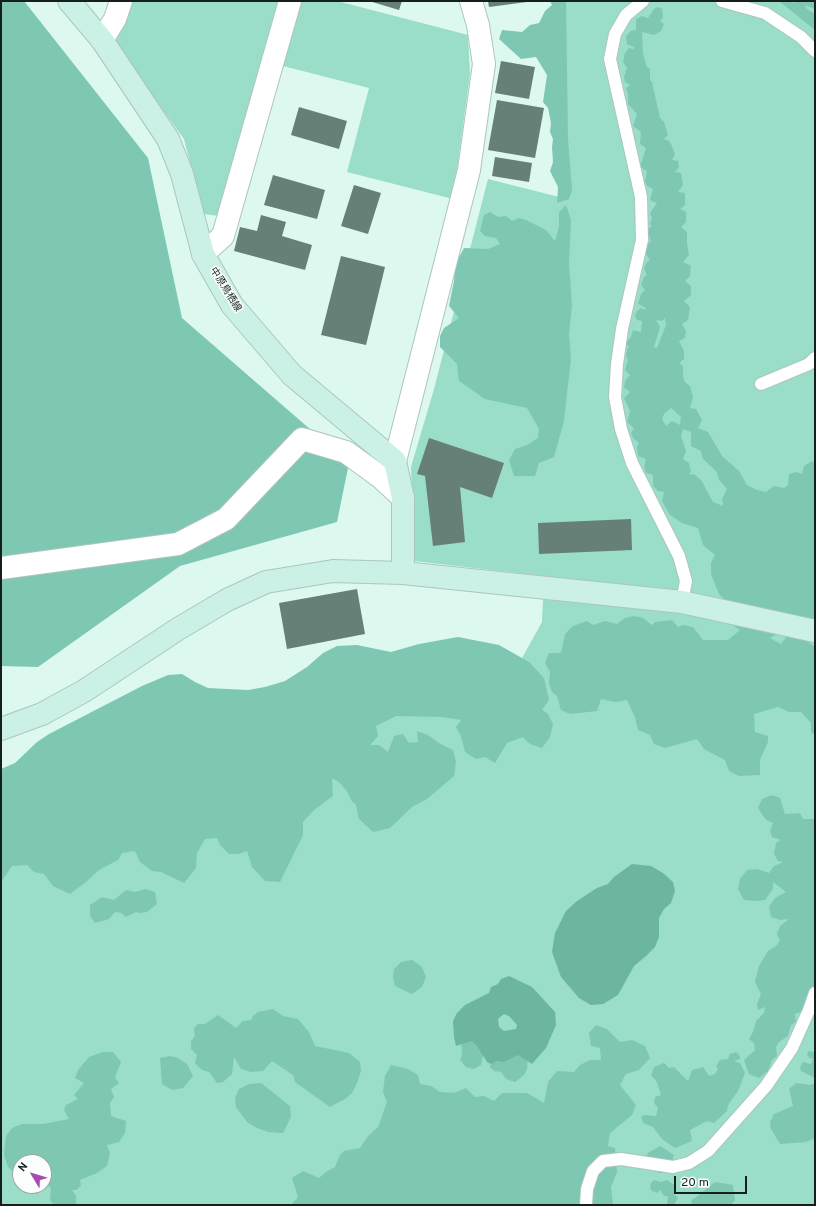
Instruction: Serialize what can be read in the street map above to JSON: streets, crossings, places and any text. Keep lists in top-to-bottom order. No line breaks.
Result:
{"streets":{"street":["中原鳥栖線"]},"scale_bar":"20 m","north":"top left"}
